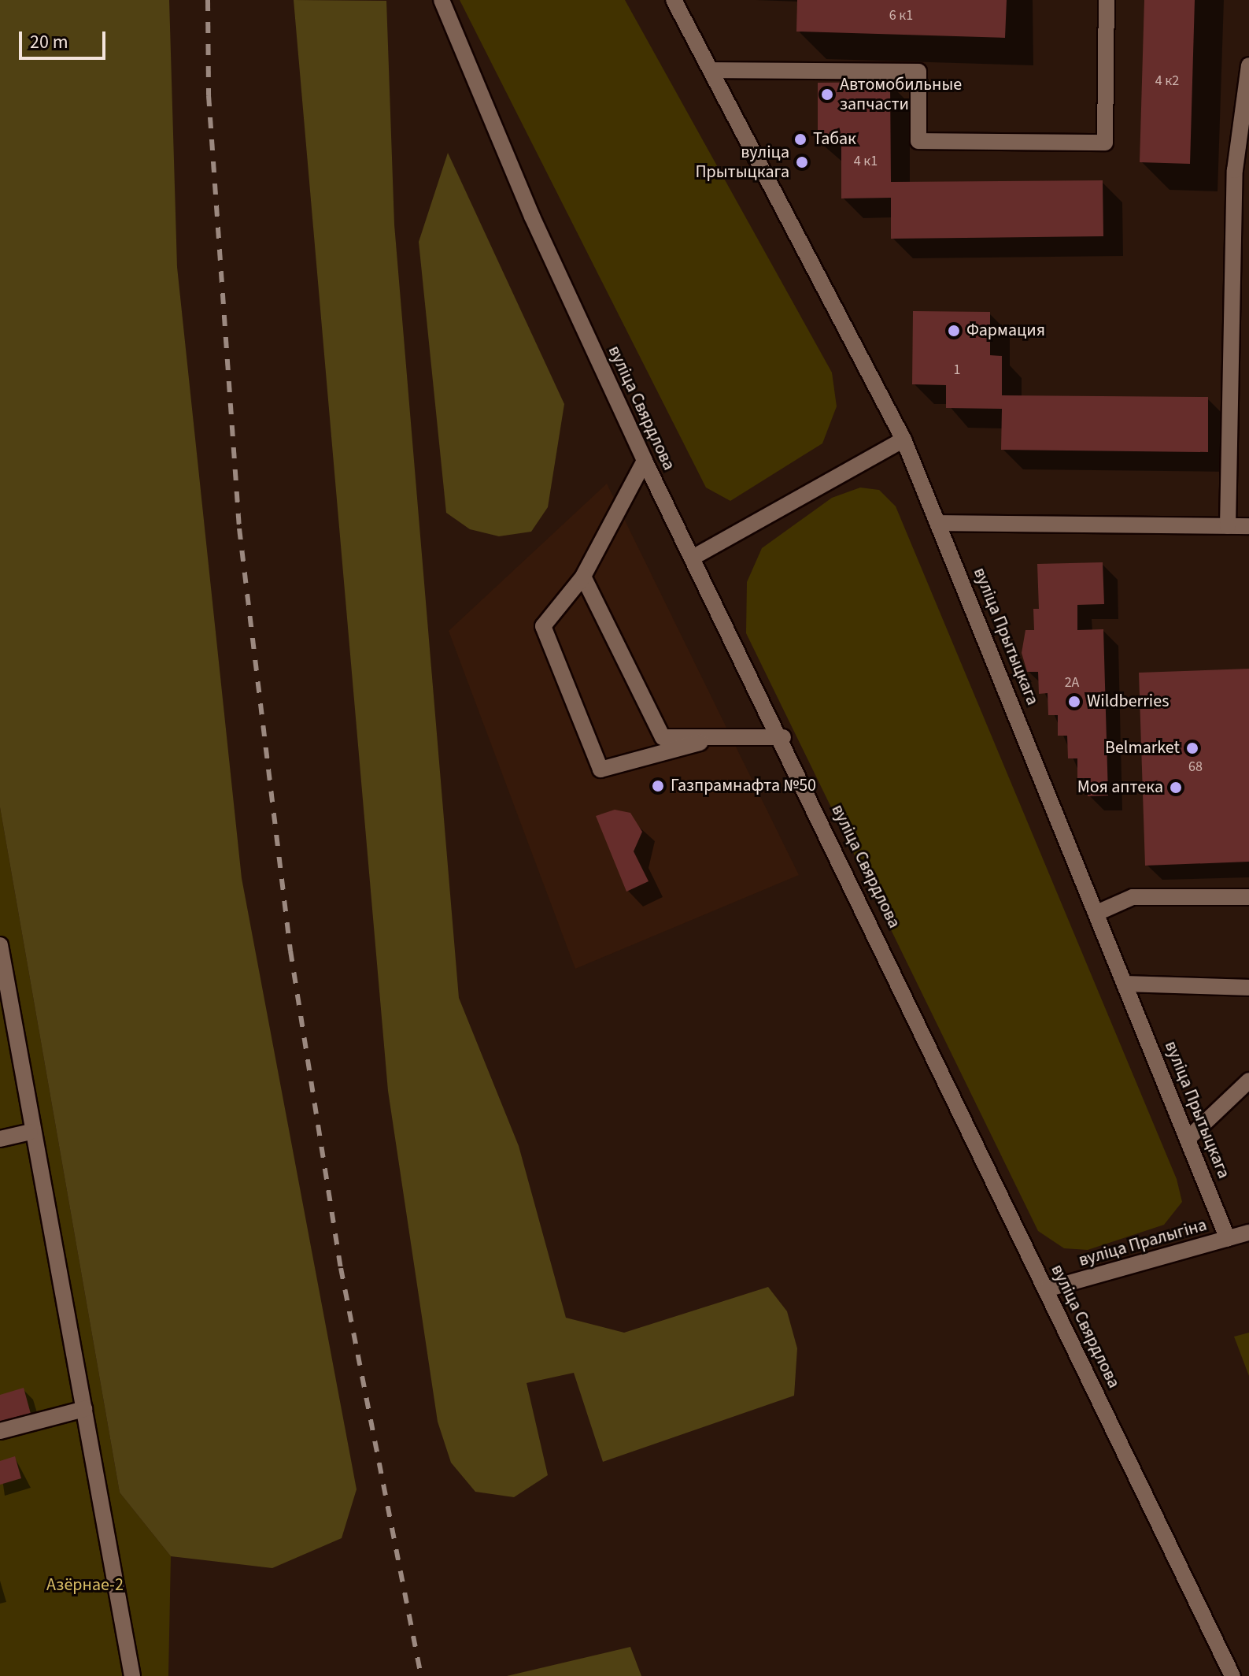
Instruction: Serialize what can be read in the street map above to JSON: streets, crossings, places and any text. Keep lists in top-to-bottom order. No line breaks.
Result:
{"streets":{"street":["вуліца Свярдлова","вуліца Прытыцкага","вуліца Пралыгіна"]},"crossings":[["вуліца Свярдлова","вуліца Пралыгіна"],["вуліца Прытыцкага","вуліца Пралыгіна"]],"parks":["Азёрнае-2"],"places":["Автомобильные запчасти","Табак","вуліца Прытыцкага","Фармация","Wildberries","Belmarket","Газпрамнафта №50","Моя аптека"],"house_numbers":["6 к1","4 к2","4 к1","1","2А","68"],"scale_bar":"20 m"}
